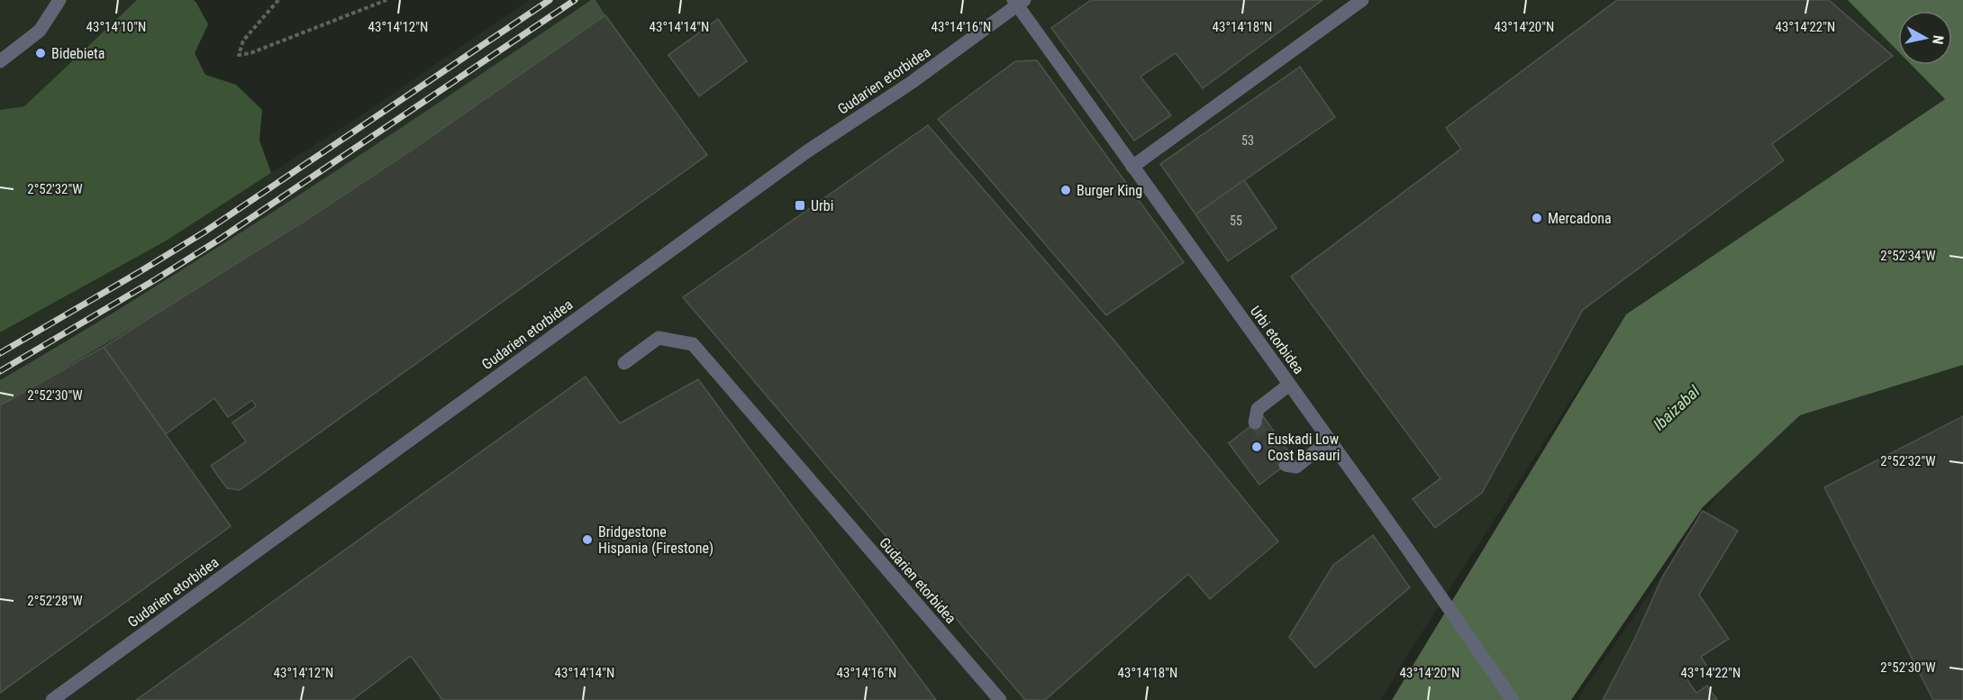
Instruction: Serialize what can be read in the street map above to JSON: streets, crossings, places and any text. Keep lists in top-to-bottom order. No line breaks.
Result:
{"streets":{"street":["Gudarien etorbidea","Urbi etorbidea"]},"crossings":[["Gudarien etorbidea","Urbi etorbidea"]],"water":["Ibaizabal"],"places":{"other":["Bidebieta","Burger King","Mercadona","Euskadi Low Cost Basauri","Bridgestone Hispania (Firestone)"],"transit":["Urbi"]},"house_numbers":["53","55"],"north":"right","coordinates":["43°14'10\"N","43°14'12\"N","43°14'14\"N","43°14'16\"N","43°14'18\"N","43°14'20\"N","43°14'22\"N","2°52'32\"W","2°52'34\"W","2°52'30\"W","2°52'28\"W"]}
